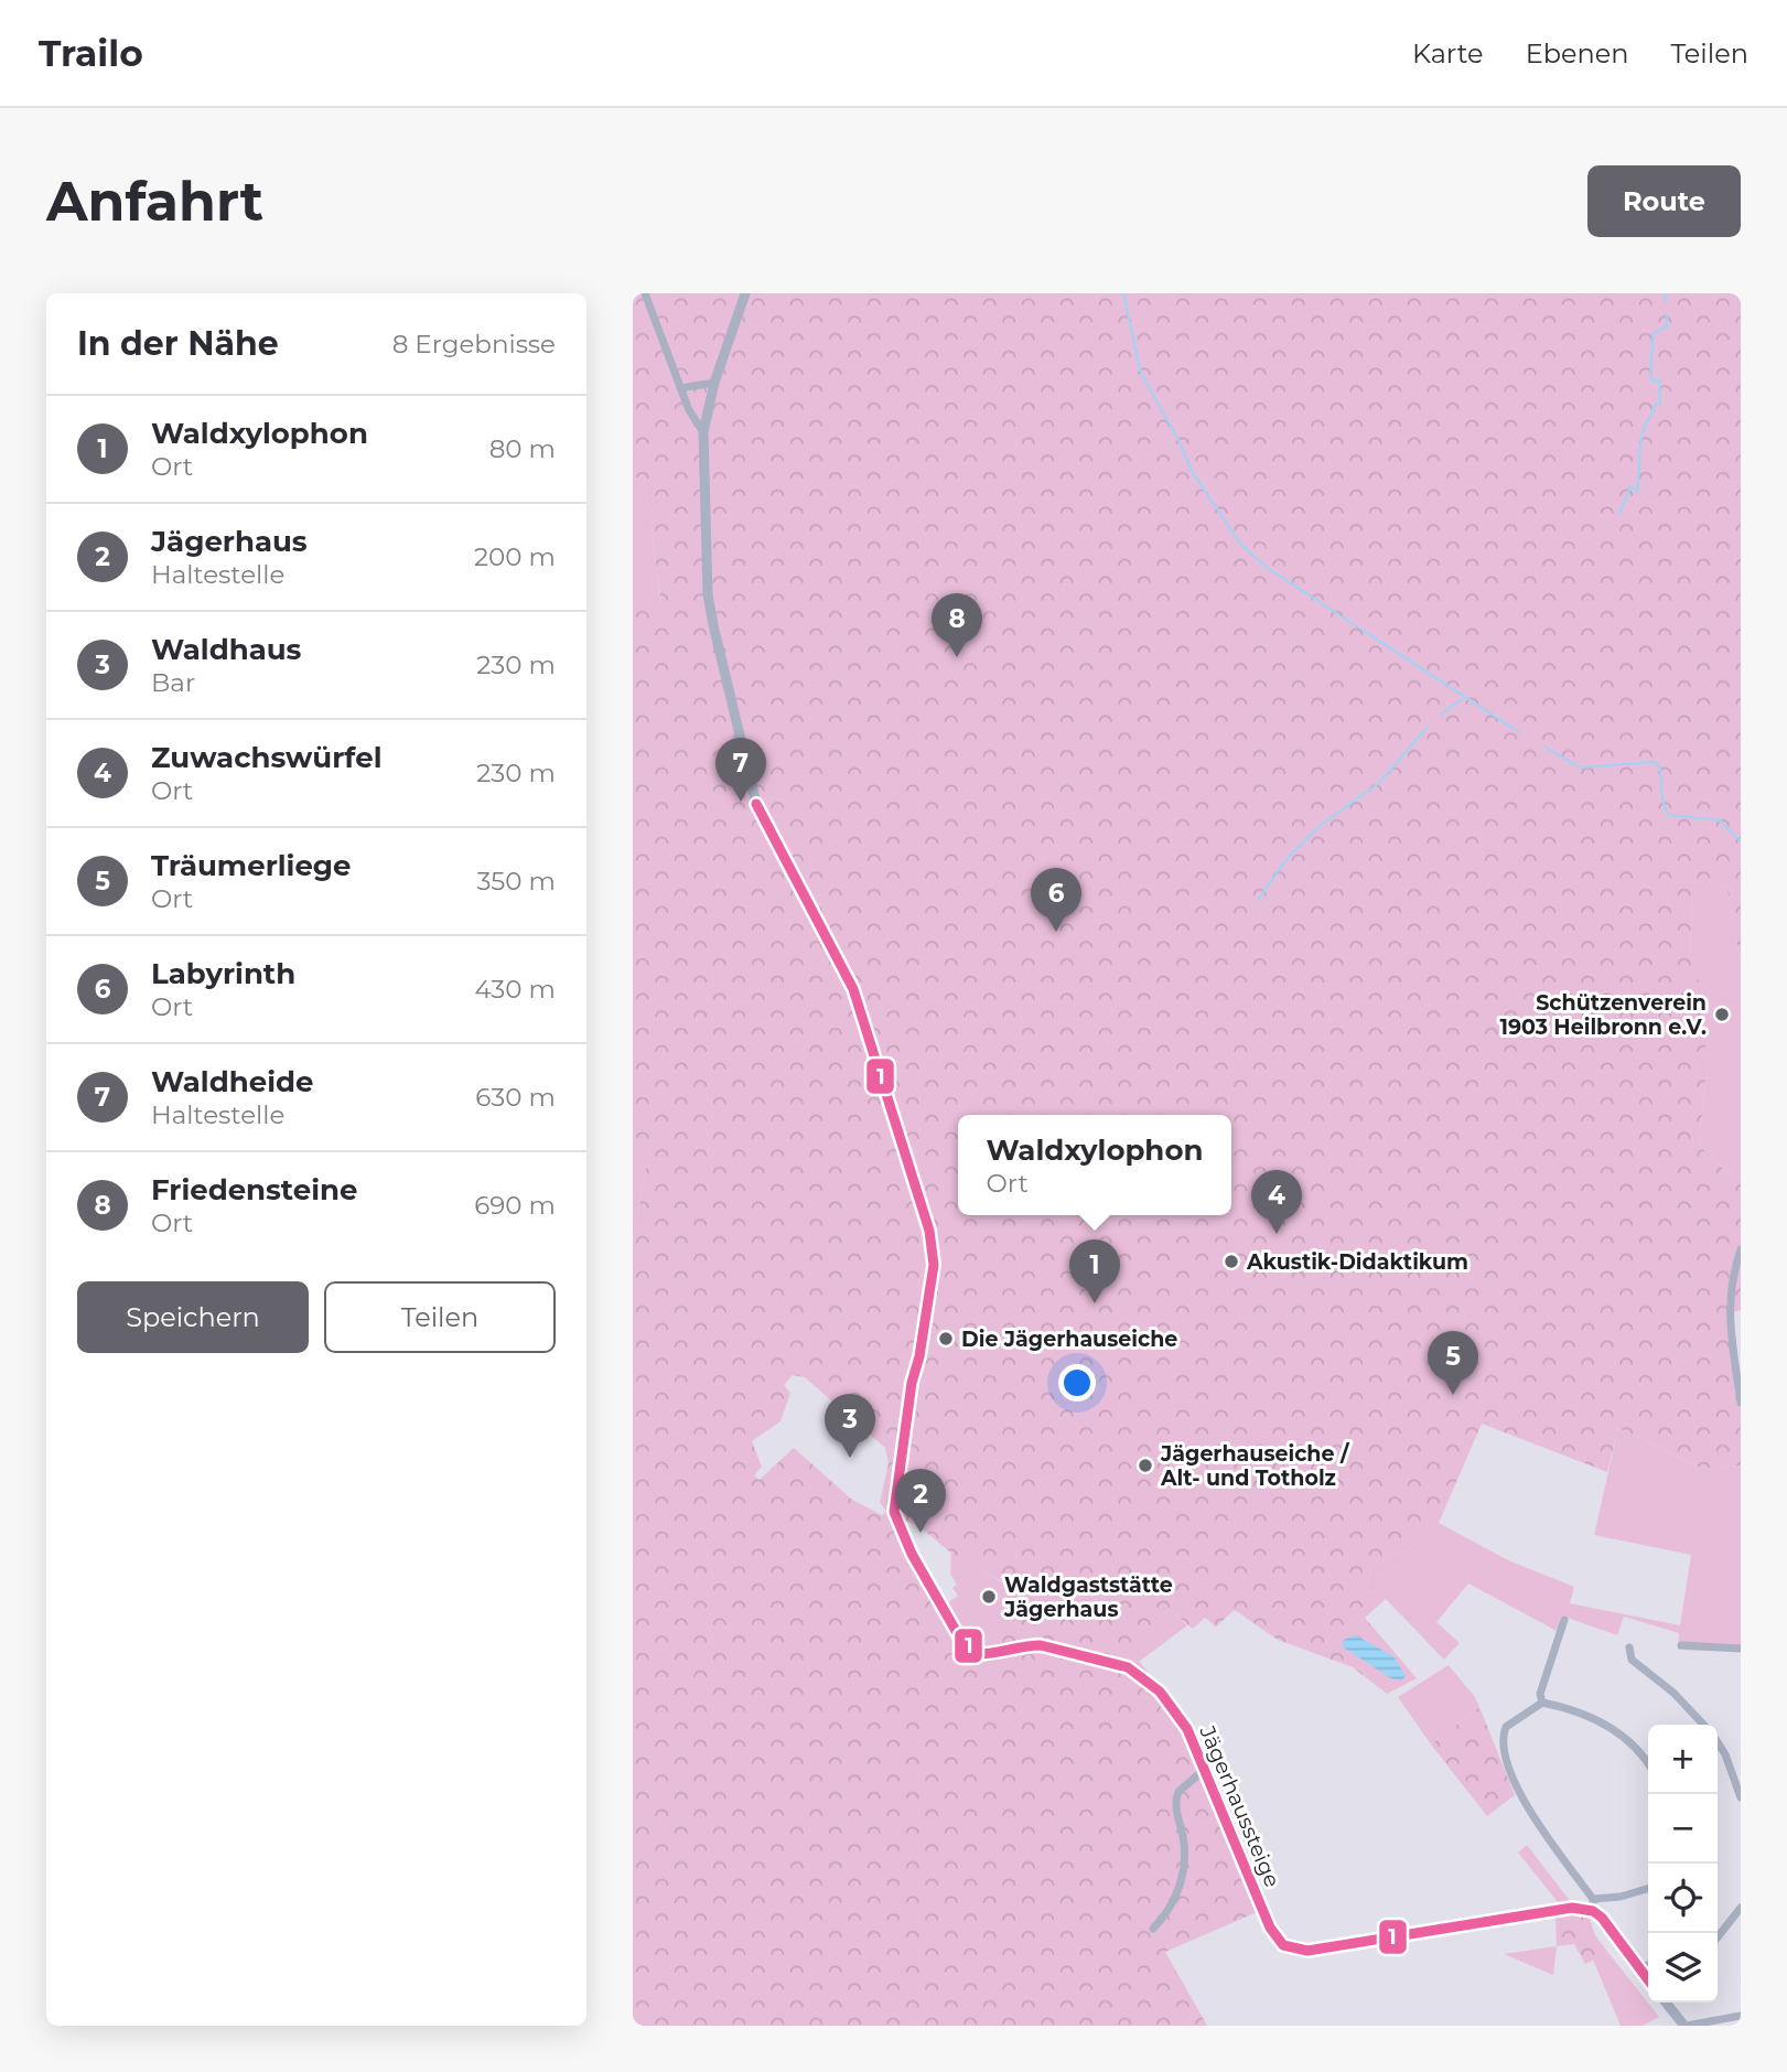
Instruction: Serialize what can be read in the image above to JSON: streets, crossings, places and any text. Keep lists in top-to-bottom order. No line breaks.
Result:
{"streets":{"street":["Jägerhaussteige"]},"places":["Schützenverein 1903 Heilbronn e.V.","Akustik-Didaktikum","Die Jägerhauseiche","Jägerhauseiche / Alt- und Totholz","Waldgaststätte Jägerhaus"],"lines":["transit line 1"],"page":{"header":"Trailo","nav":["Karte","Ebenen","Teilen"],"buttons":["Route",["Speichern","Teilen"]],"title":"Anfahrt","heading":["In der Nähe","8 Ergebnisse"],"list":[{"mark":"1","name":"Waldxylophon","note":"Ort","value":"80 m"},{"mark":"2","name":"Jägerhaus","note":"Haltestelle","value":"200 m"},{"mark":"3","name":"Waldhaus","note":"Bar","value":"230 m"},{"mark":"4","name":"Zuwachswürfel","note":"Ort","value":"230 m"},{"mark":"5","name":"Träumerliege","note":"Ort","value":"350 m"},{"mark":"6","name":"Labyrinth","note":"Ort","value":"430 m"},{"mark":"7","name":"Waldheide","note":"Haltestelle","value":"630 m"},{"mark":"8","name":"Friedensteine","note":"Ort","value":"690 m"}],"pins":["8","7","6","4","1","5","3","2"],"popup":["Waldxylophon","Ort"],"map_buttons":["+","−"]}}
